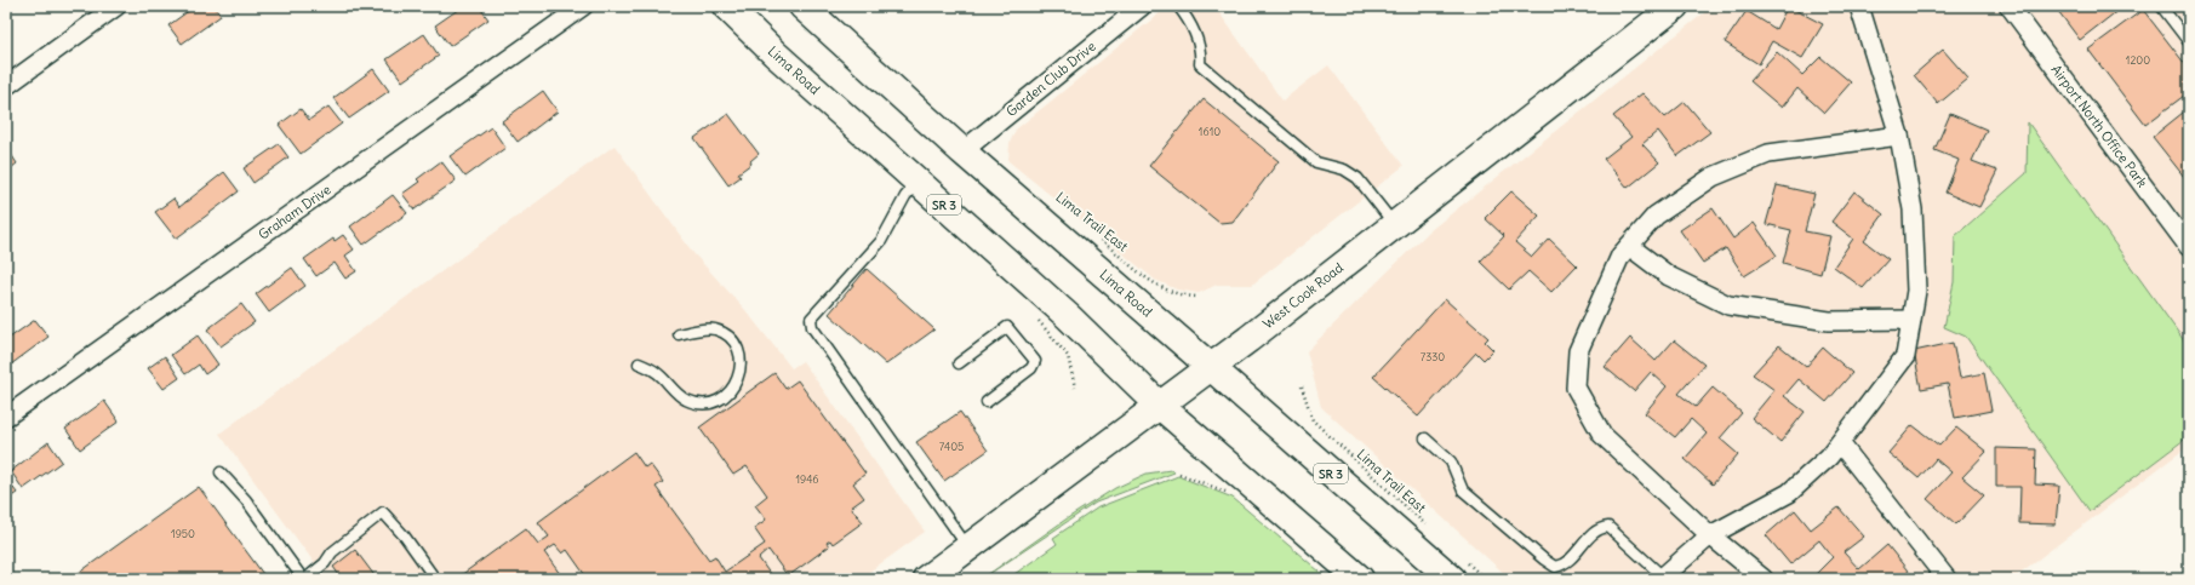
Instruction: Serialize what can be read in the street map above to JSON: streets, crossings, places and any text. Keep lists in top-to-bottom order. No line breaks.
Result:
{"streets":{"main road":["Lima Road","SR 3","West Cook Road"],"street":["Garden Club Drive","Airport North Office Park","Graham Drive"],"path":["Lima Trail East"]},"crossings":[["Lima Road","Garden Club Drive"],["Lima Road","West Cook Road"]],"house_numbers":["1200","1610","7330","7405","1946","1950"]}
